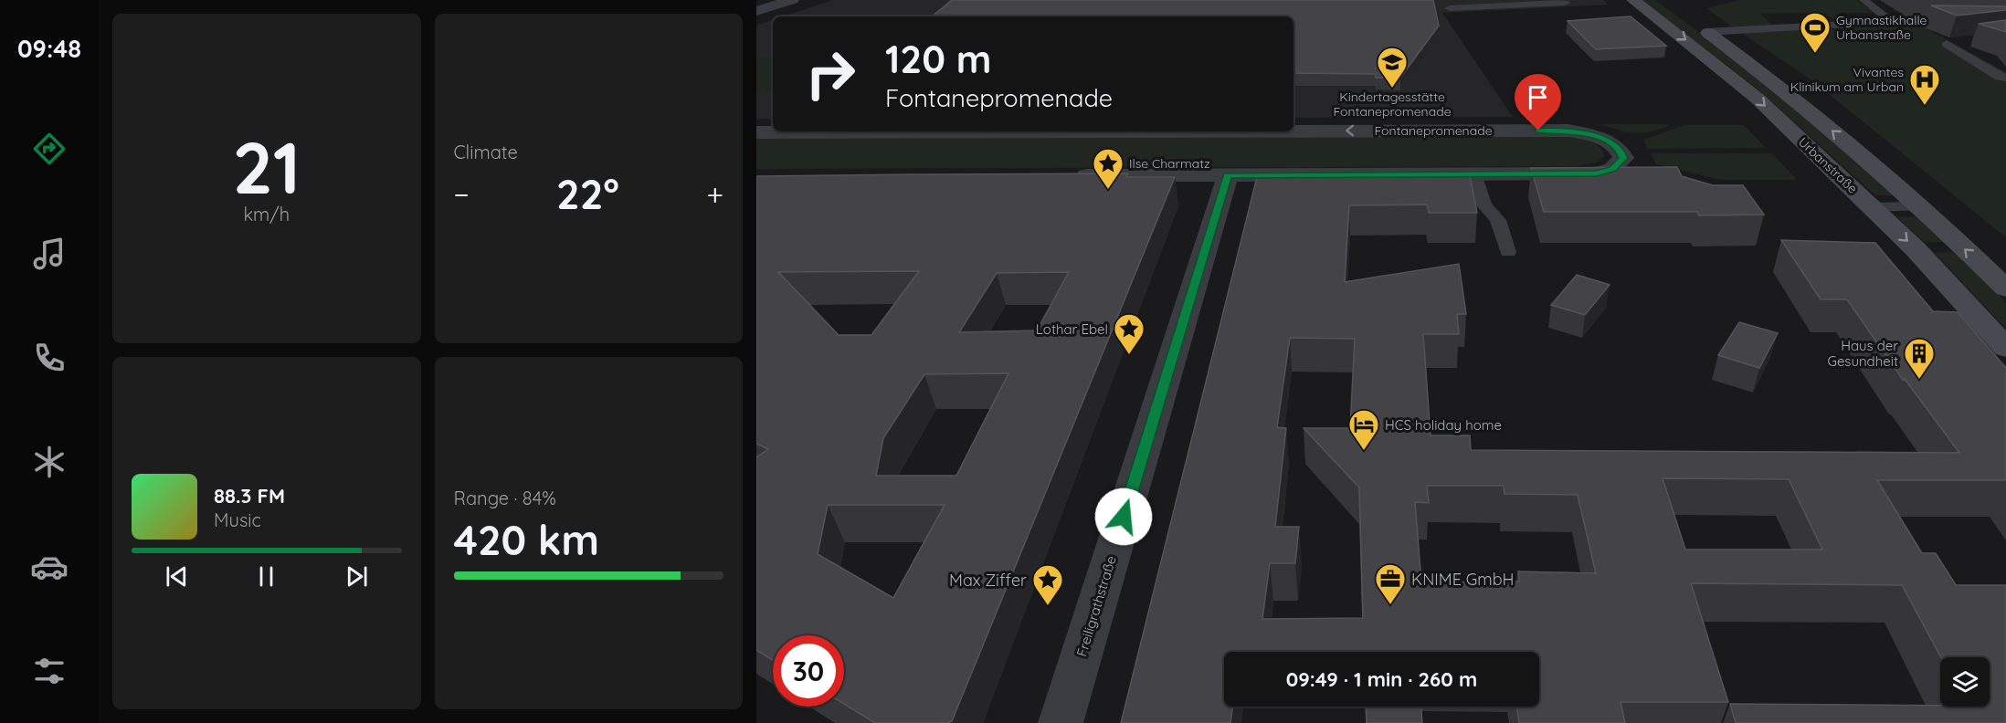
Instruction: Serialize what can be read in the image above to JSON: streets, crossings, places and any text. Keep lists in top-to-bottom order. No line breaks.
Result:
{"streets":{"main road":["Urbanstraße"],"street":["Fontanepromenade","Freiligrathstraße"]},"crossings":[["Fontanepromenade","Freiligrathstraße"]],"places":{"sports":["Gymnastikhalle Urbanstraße"],"school or university":["Kindertagesstätte Fontanepromenade"],"hospital":["Vivantes Klinikum am Urban"],"place":["Ilse Charmatz","Lothar Ebel","Max Ziffer"],"building":["Haus der Gesundheit"],"hotel":["HCS holiday home"],"office":["KNIME GmbH"]},"page":{"tabs":"09:48","tile":[["21","km/h"],"Climate",["Range · 84%","420 km"]],"turn":["120 m","Fontanepromenade"],"heat":["−","22°","+"],"song":["88.3 FM","Music"],"limit":"30","trip":"09:49 · 1 min · 260 m"}}
